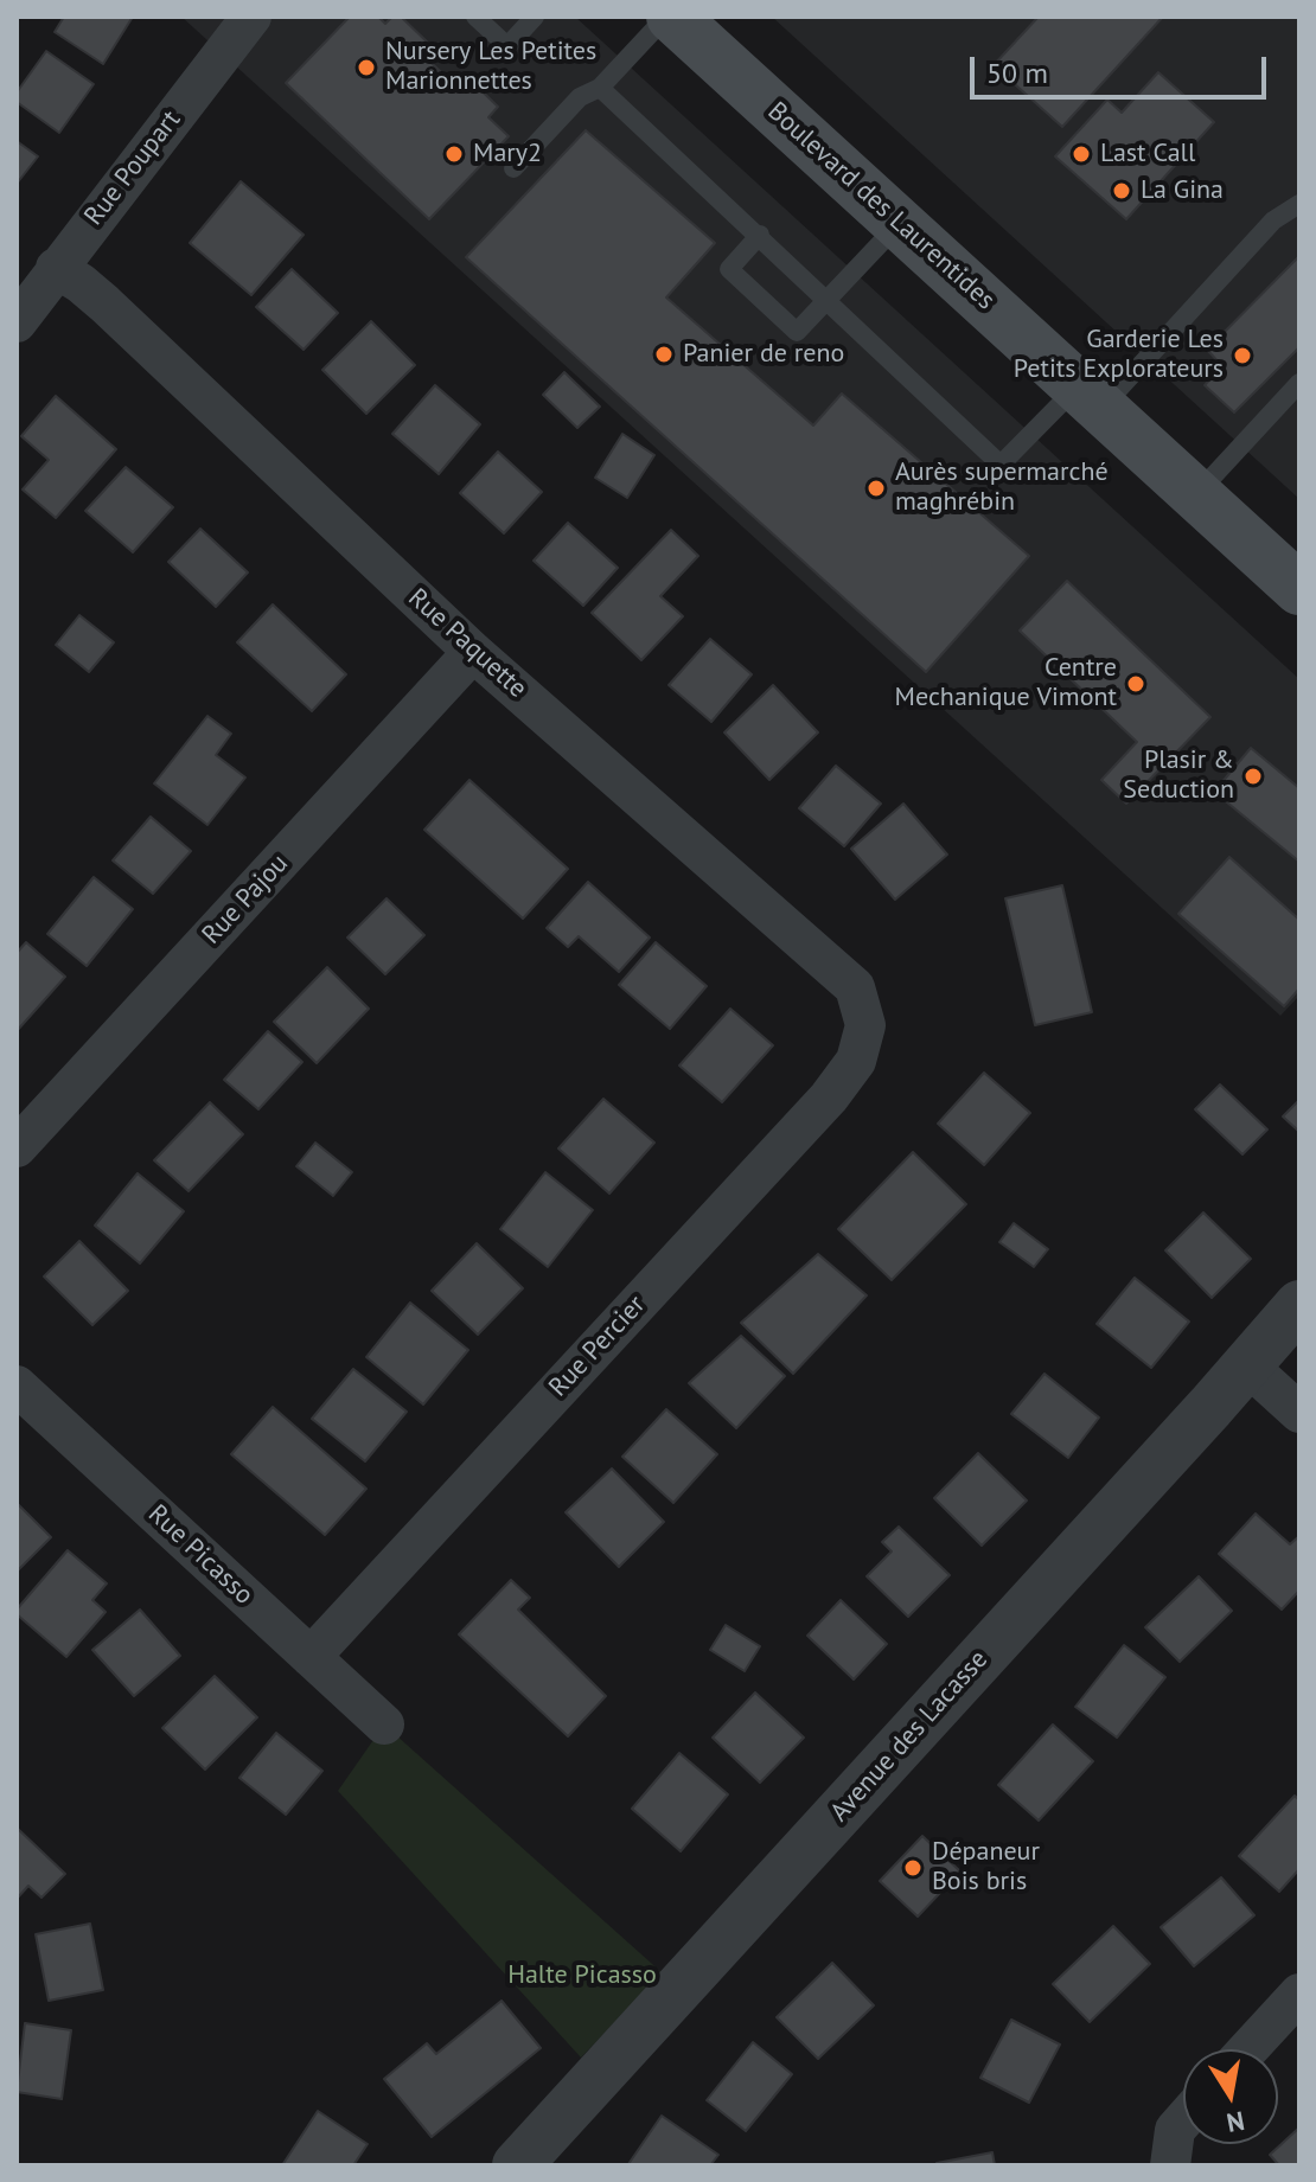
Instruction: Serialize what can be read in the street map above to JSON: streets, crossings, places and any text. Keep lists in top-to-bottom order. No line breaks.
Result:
{"streets":{"main road":["Boulevard des Laurentides"],"street":["Rue Poupart","Rue Paquette","Rue Pajou","Rue Percier","Rue Picasso","Avenue des Lacasse"]},"crossings":[["Rue Poupart","Rue Paquette"],["Rue Paquette","Rue Pajou"],["Rue Paquette","Rue Percier"],["Rue Percier","Rue Picasso"]],"parks":["Halte Picasso"],"places":["Nursery Les Petites Marionnettes","Mary2","Last Call","La Gina","Panier de reno","Garderie Les Petits Explorateurs","Aurès supermarché maghrébin","Centre Mechanique Vimont","Plasir & Seduction","Dépaneur Bois bris"],"scale_bar":"50 m","north":"bottom"}
